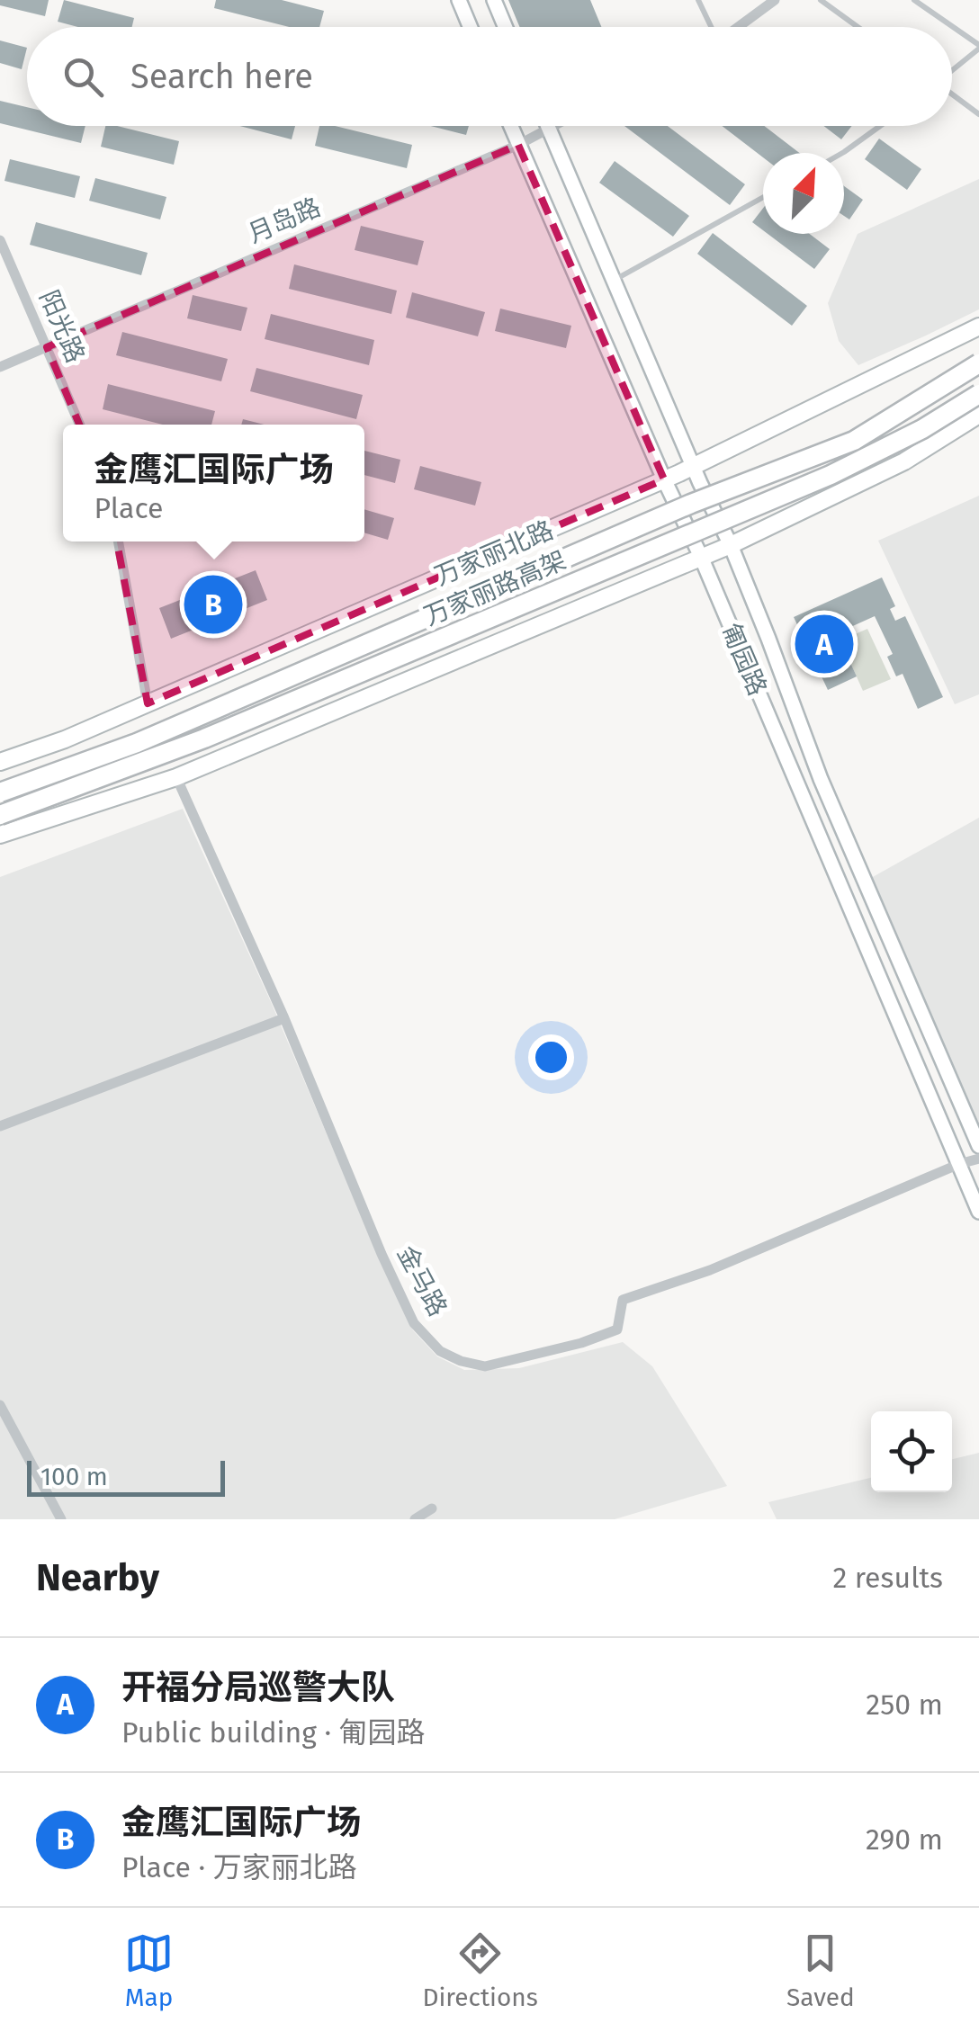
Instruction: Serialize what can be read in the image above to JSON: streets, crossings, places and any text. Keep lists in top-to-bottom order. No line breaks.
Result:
{"streets":{"highway":["万家丽路高架"],"main road":["万家丽北路","匍园路"],"street":["月岛路","阳光路","金马路"]},"crossings":[["月岛路","阳光路"],["月岛路","匍园路"],["万家丽北路","匍园路"],["匍园路","金马路"]],"scale_bar":"100 m","north":"top right","page":{"search":"Search here","popup":["金鹰汇国际广场","Place"],"pins":["B","A"],"scale":"100 m","heading":["Nearby","2 results"],"list":[{"mark":"A","name":"开福分局巡警大队","note":"Public building · 匍园路","value":"250 m"},{"mark":"B","name":"金鹰汇国际广场","note":"Place · 万家丽北路","value":"290 m"}],"nav":["Map","Directions","Saved"]}}
